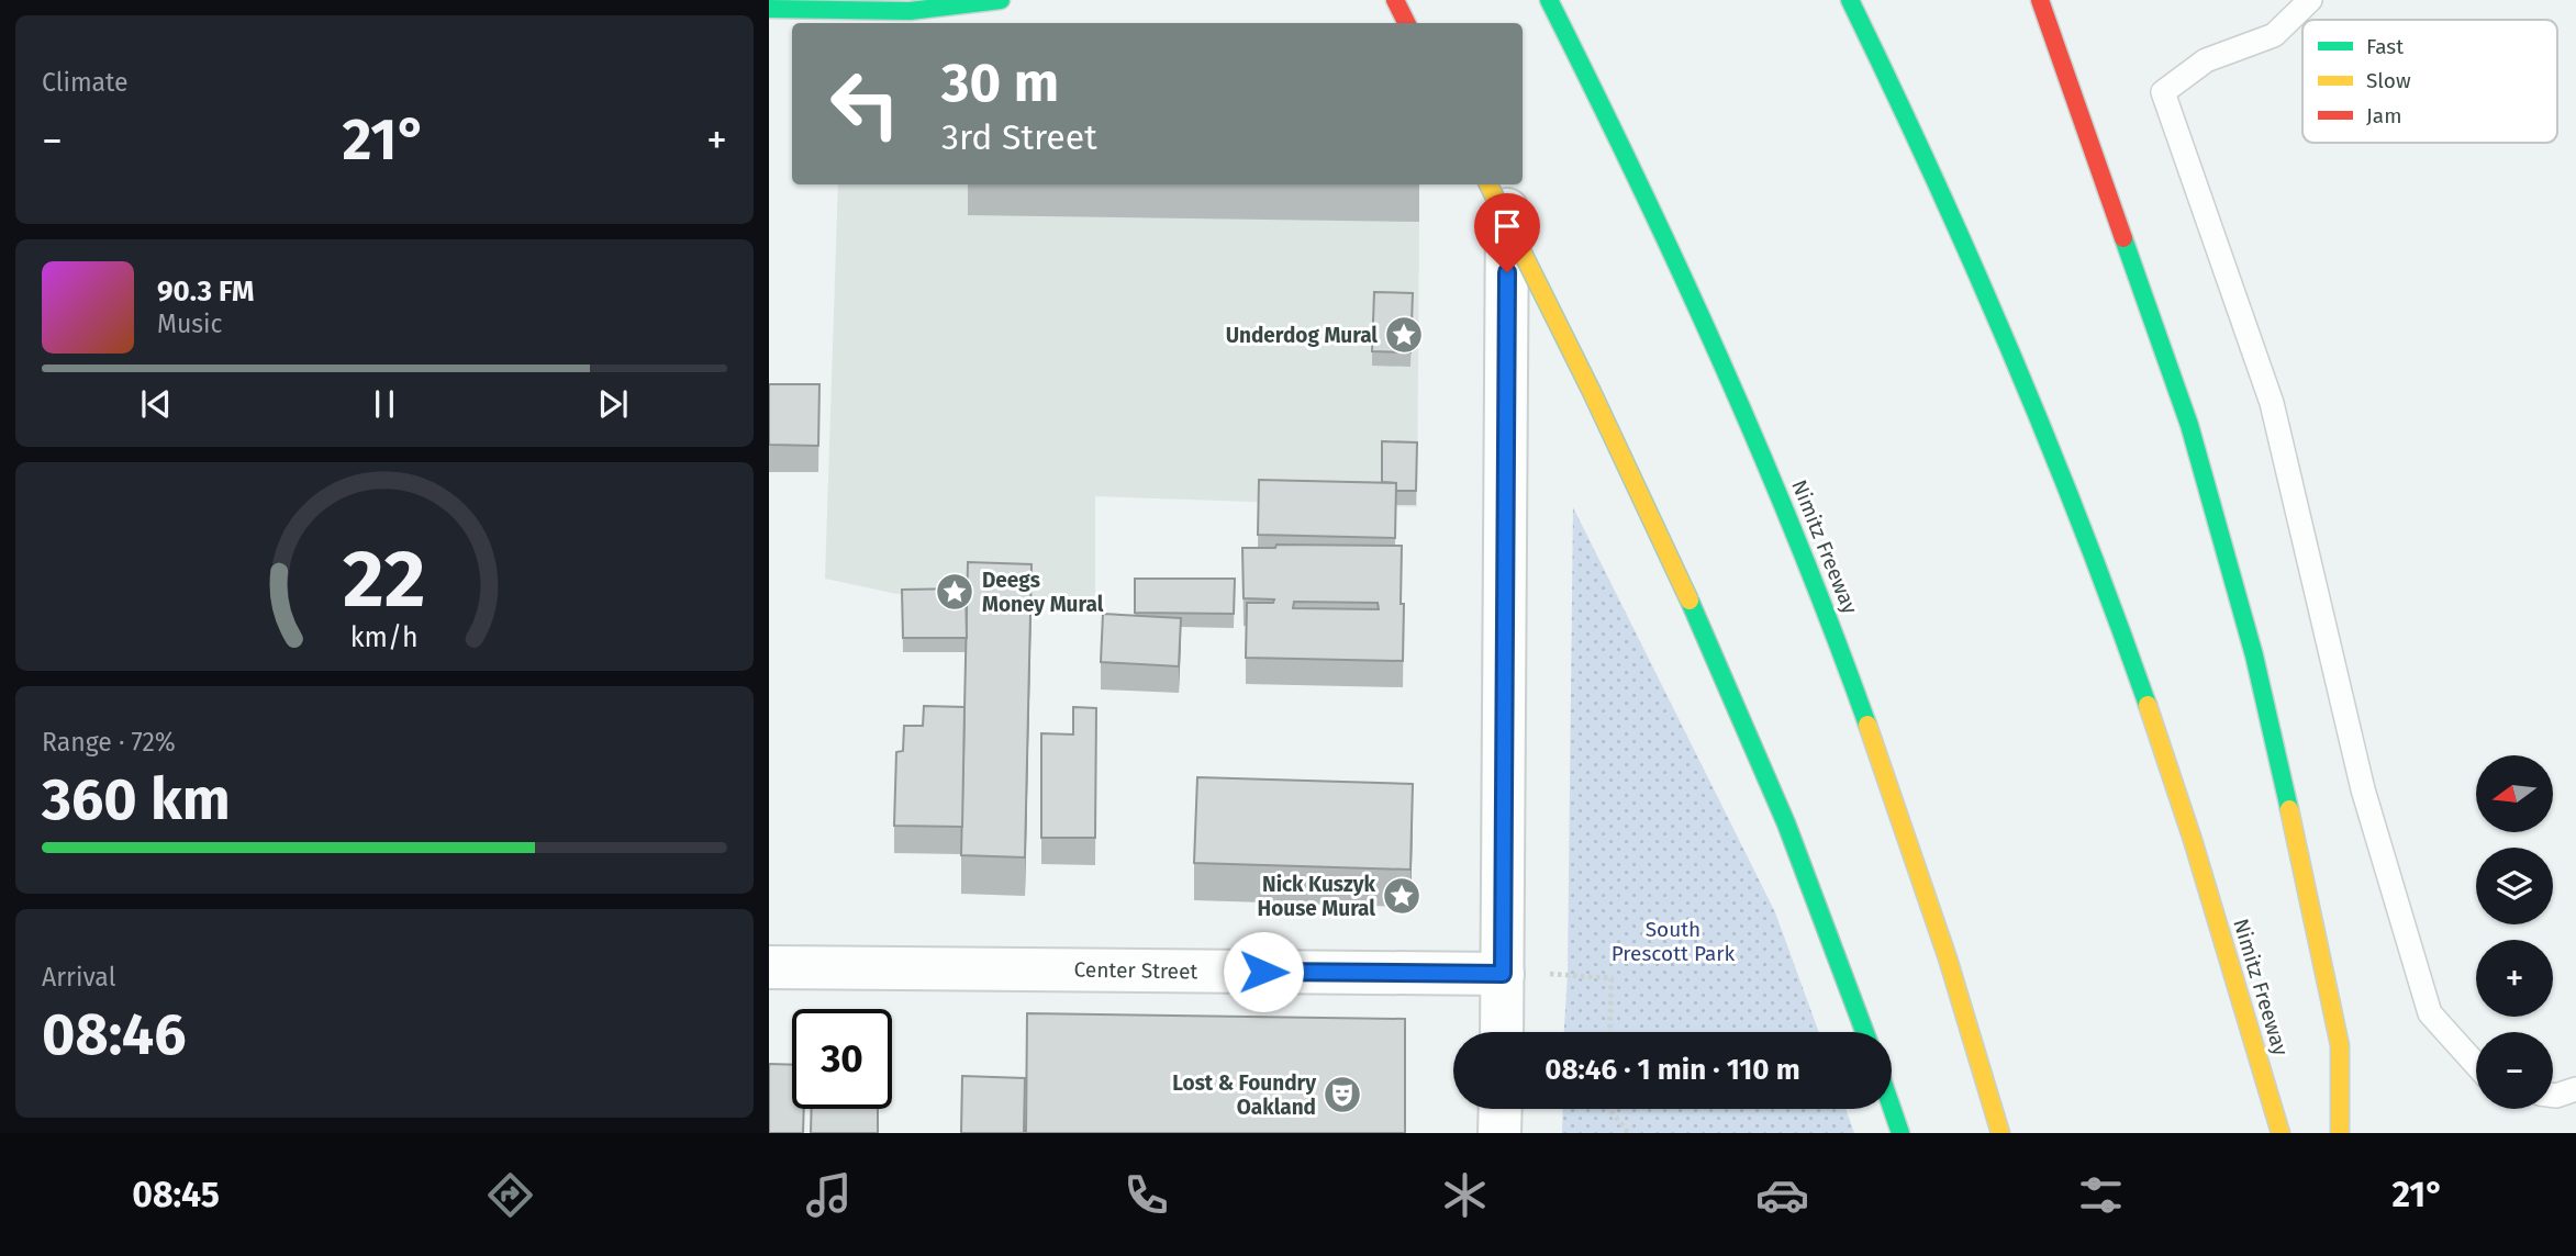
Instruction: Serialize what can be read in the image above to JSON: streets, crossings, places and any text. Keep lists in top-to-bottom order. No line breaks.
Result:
{"streets":{"main road":["Nimitz Freeway"],"street":["Center Street"]},"parks":["South Prescott Park"],"places":{"place":["Underdog Mural","Deegs Money Mural","Nick Kuszyk House Mural"],"theatre":["Lost & Foundry Oakland"]},"legend":["Fast","Slow","Jam"],"north":"left","page":{"tile":["Climate",["Range · 72%","360 km"],["Arrival","08:46"]],"turn":["30 m","3rd Street"],"heat":["−","21°","+"],"song":["90.3 FM","Music"],"map_buttons":["+","−"],"limit":"30","trip":"08:46 · 1 min · 110 m","tabs":["08:45","21°"],"gauge":["22","km/h"]}}
